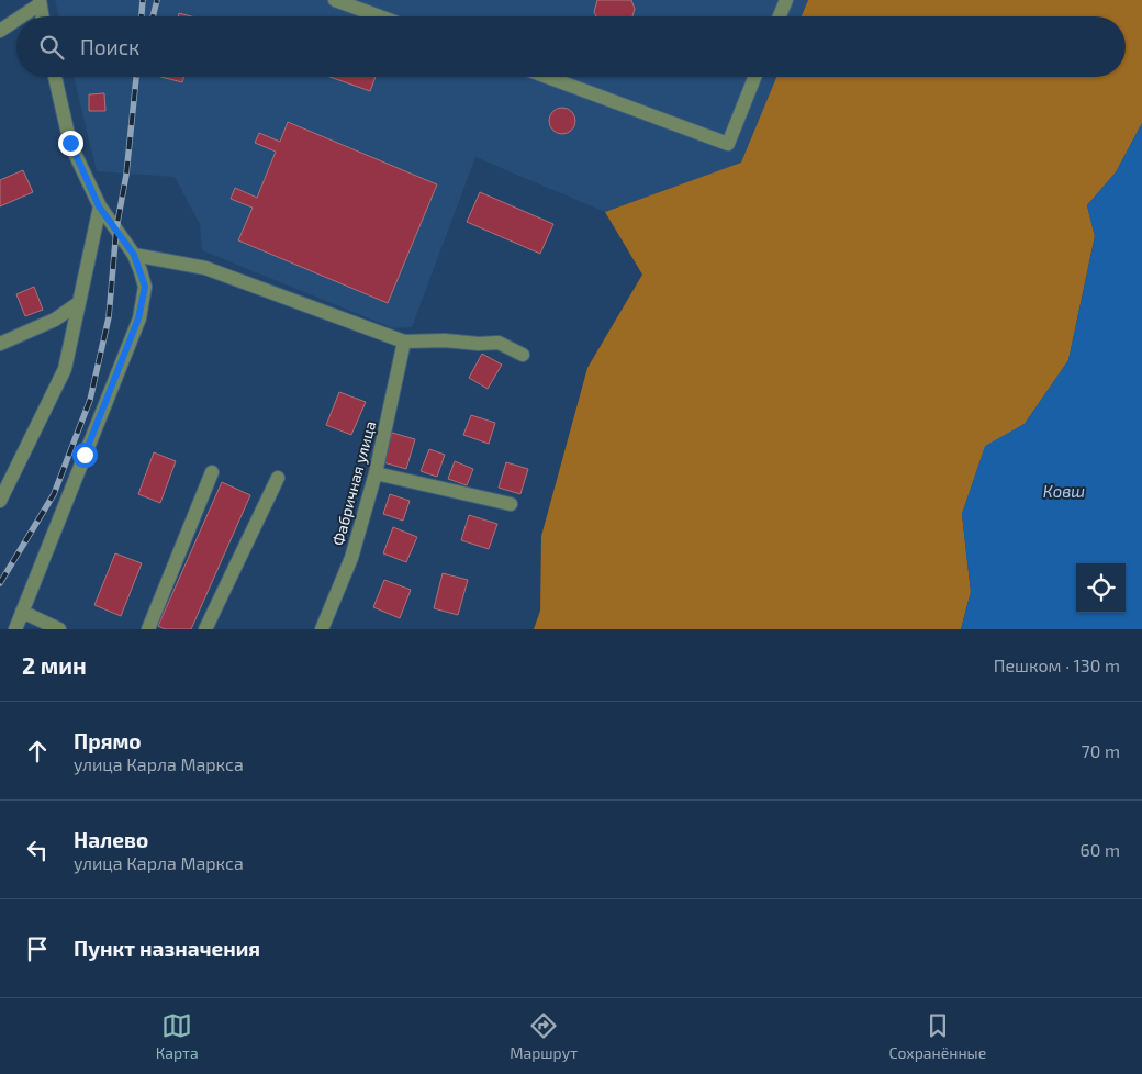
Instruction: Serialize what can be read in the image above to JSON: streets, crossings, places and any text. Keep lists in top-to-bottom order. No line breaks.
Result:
{"streets":{"street":["Фабричная улица"]},"water":["Ковш"],"page":{"search":"Поиск","heading":["2 мин","Пешком · 130 m"],"list":[["Прямо","улица Карла Маркса","70 m"],["Налево","улица Карла Маркса","60 m"],"Пункт назначения"],"nav":["Карта","Маршрут","Сохранённые"]}}
